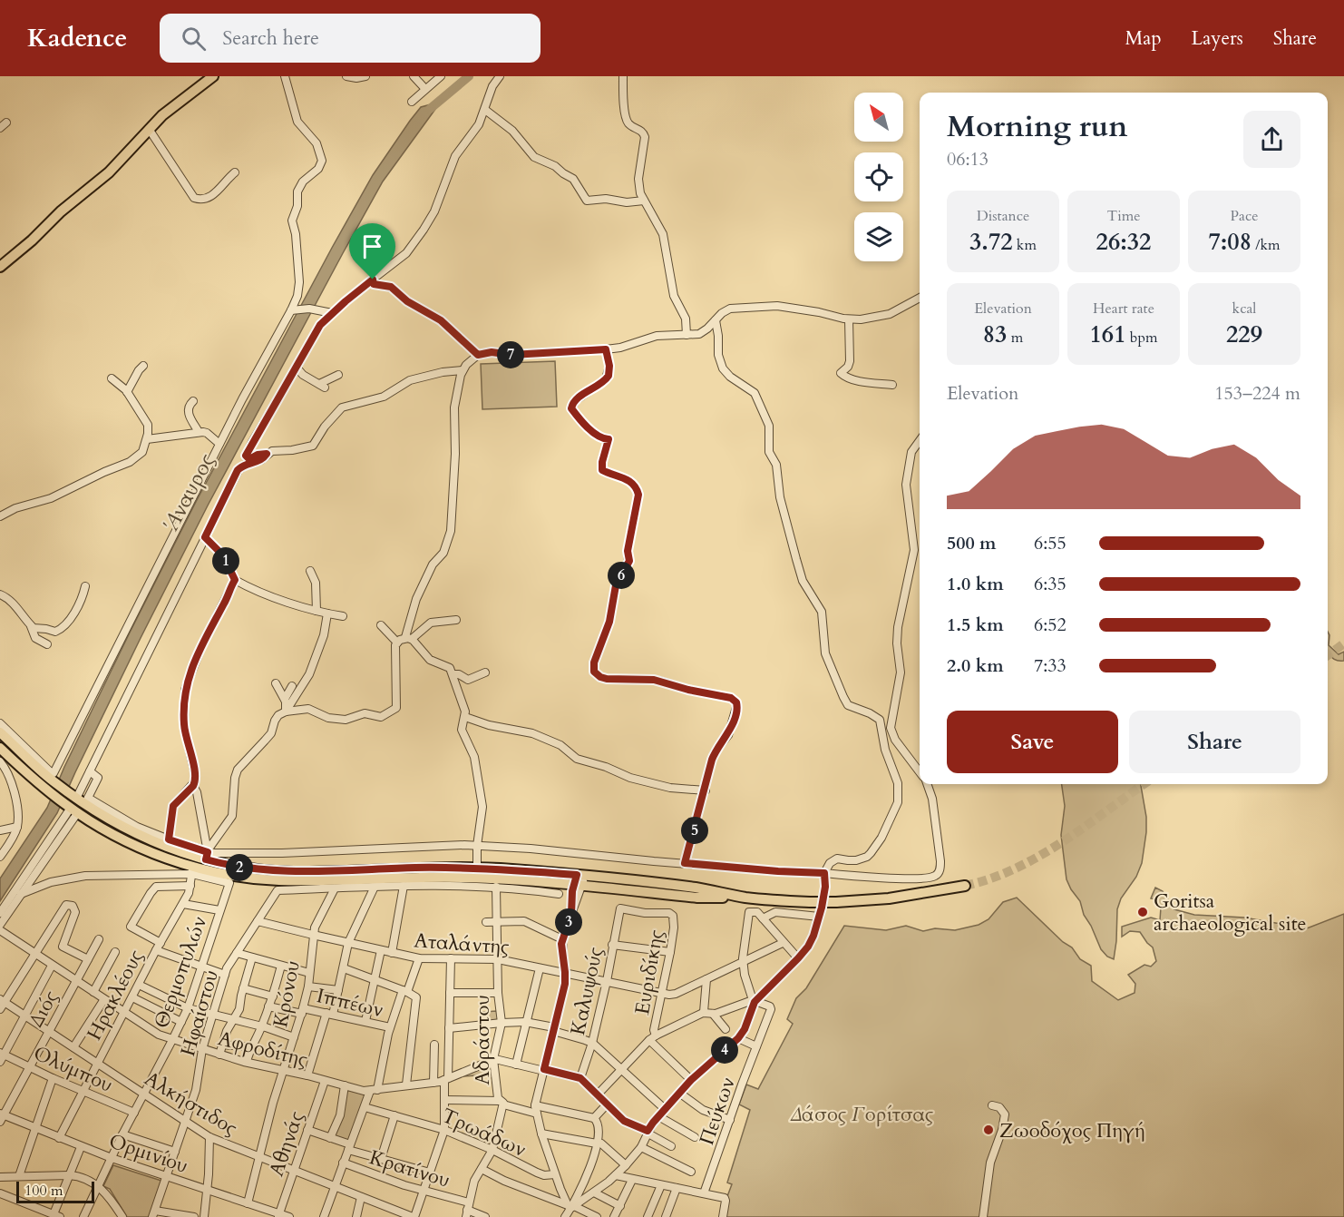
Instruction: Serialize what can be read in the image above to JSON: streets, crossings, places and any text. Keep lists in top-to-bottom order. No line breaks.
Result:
{"streets":{"street":["Αταλάντης","Θερμοπυλών","Ευριδίκης","Καλυψούς","Κρόνου","Ηρακλέους","Ιππέων","Διός","Ηφαίστου","Αδράστου","Αφροδίτης","Ολύμπου","Αλκήστιδος","Πεύκων","Τρωάδων","Αθηνάς","Ορμινίου","Κρατίνου"]},"crossings":[["Αταλάντης","Ευριδίκης"],["Αταλάντης","Καλυψούς"],["Αταλάντης","Κρόνου"],["Αταλάντης","Ηφαίστου"],["Αταλάντης","Αδράστου"],["Θερμοπυλών","Ηρακλέους"],["Θερμοπυλών","Αφροδίτης"],["Θερμοπυλών","Ολύμπου"],["Θερμοπυλών","Αλκήστιδος"],["Θερμοπυλών","Ορμινίου"],["Ευριδίκης","Καλυψούς"],["Κρόνου","Ιππέων"],["Κρόνου","Ηφαίστου"],["Κρόνου","Αφροδίτης"],["Κρόνου","Αλκήστιδος"],["Κρόνου","Ορμινίου"],["Ηρακλέους","Αφροδίτης"],["Ηρακλέους","Ολύμπου"],["Ηρακλέους","Αλκήστιδος"],["Ηρακλέους","Ορμινίου"],["Διός","Αφροδίτης"],["Διός","Ολύμπου"],["Διός","Αλκήστιδος"],["Διός","Ορμινίου"],["Ηφαίστου","Αφροδίτης"],["Ηφαίστου","Αλκήστιδος"],["Ηφαίστου","Ορμινίου"],["Αδράστου","Αφροδίτης"],["Αδράστου","Τρωάδων"],["Αδράστου","Κρατίνου"],["Αφροδίτης","Αθηνάς"],["Αλκήστιδος","Αθηνάς"],["Αθηνάς","Ορμινίου"]],"water":["Άναυρος"],"parks":["Δάσος Γορίτσας"],"places":["Goritsa archaeological site","Ζωοδόχος Πηγή"],"scale_bar":"100 m","north":"top left","page":{"header":"Kadence","search":"Search here","nav":["Map","Layers","Share"],"heading":["Morning run","06:13"],"stats":[["Distance","3.72 km"],["Time","26:32"],["Pace","7:08 /km"],["Elevation","83 m"],["Heart rate","161 bpm"],["kcal","229"]],"pins":["7","1","6","5","2","3","4"],"chart":["Elevation","153–224 m"],"list":[{"name":"500 m","note":"6:55"},{"name":"1.0 km","note":"6:35"},{"name":"1.5 km","note":"6:52"},{"name":"2.0 km","note":"7:33"}],"buttons":["Save","Share"],"scale":"100 m"}}
